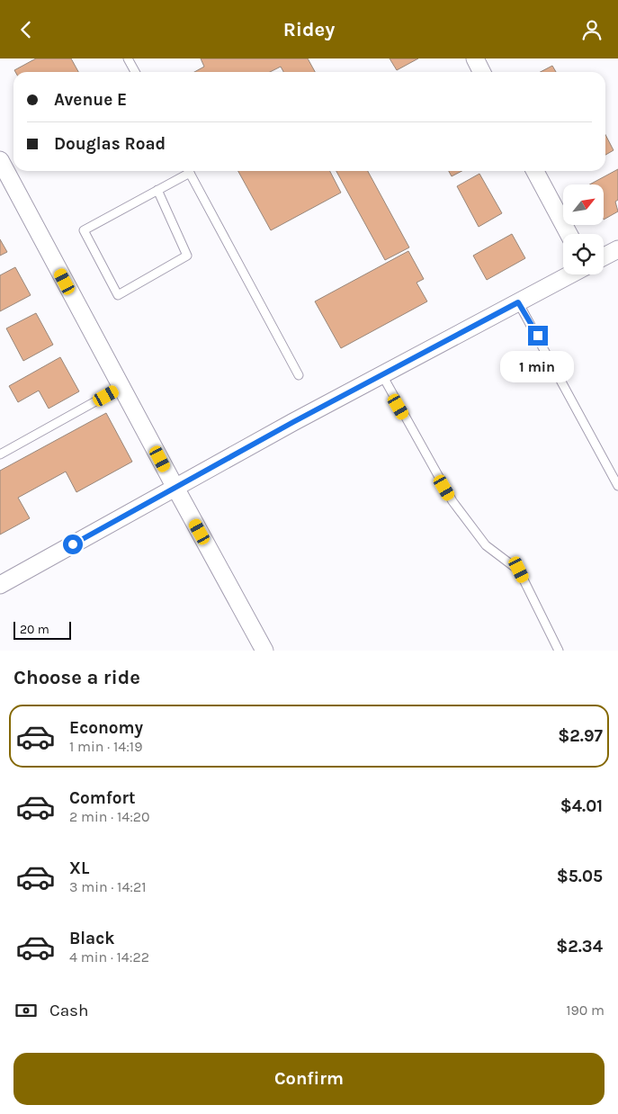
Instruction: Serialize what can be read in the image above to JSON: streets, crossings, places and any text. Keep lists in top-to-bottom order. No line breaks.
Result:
{"scale_bar":"20 m","north":"top right","page":{"header":"Ridey","banner":["Avenue E","Douglas Road"],"bubble":"1 min","scale":"20 m","heading":"Choose a ride","list":[{"name":"Economy","note":"1 min · 14:19","value":"$2.97"},{"name":"Comfort","note":"2 min · 14:20","value":"$4.01"},{"name":"XL","note":"3 min · 14:21","value":"$5.05"},{"name":"Black","note":"4 min · 14:22","value":"$2.34"}],"pay":["Cash","190 m"],"buttons":"Confirm"}}
